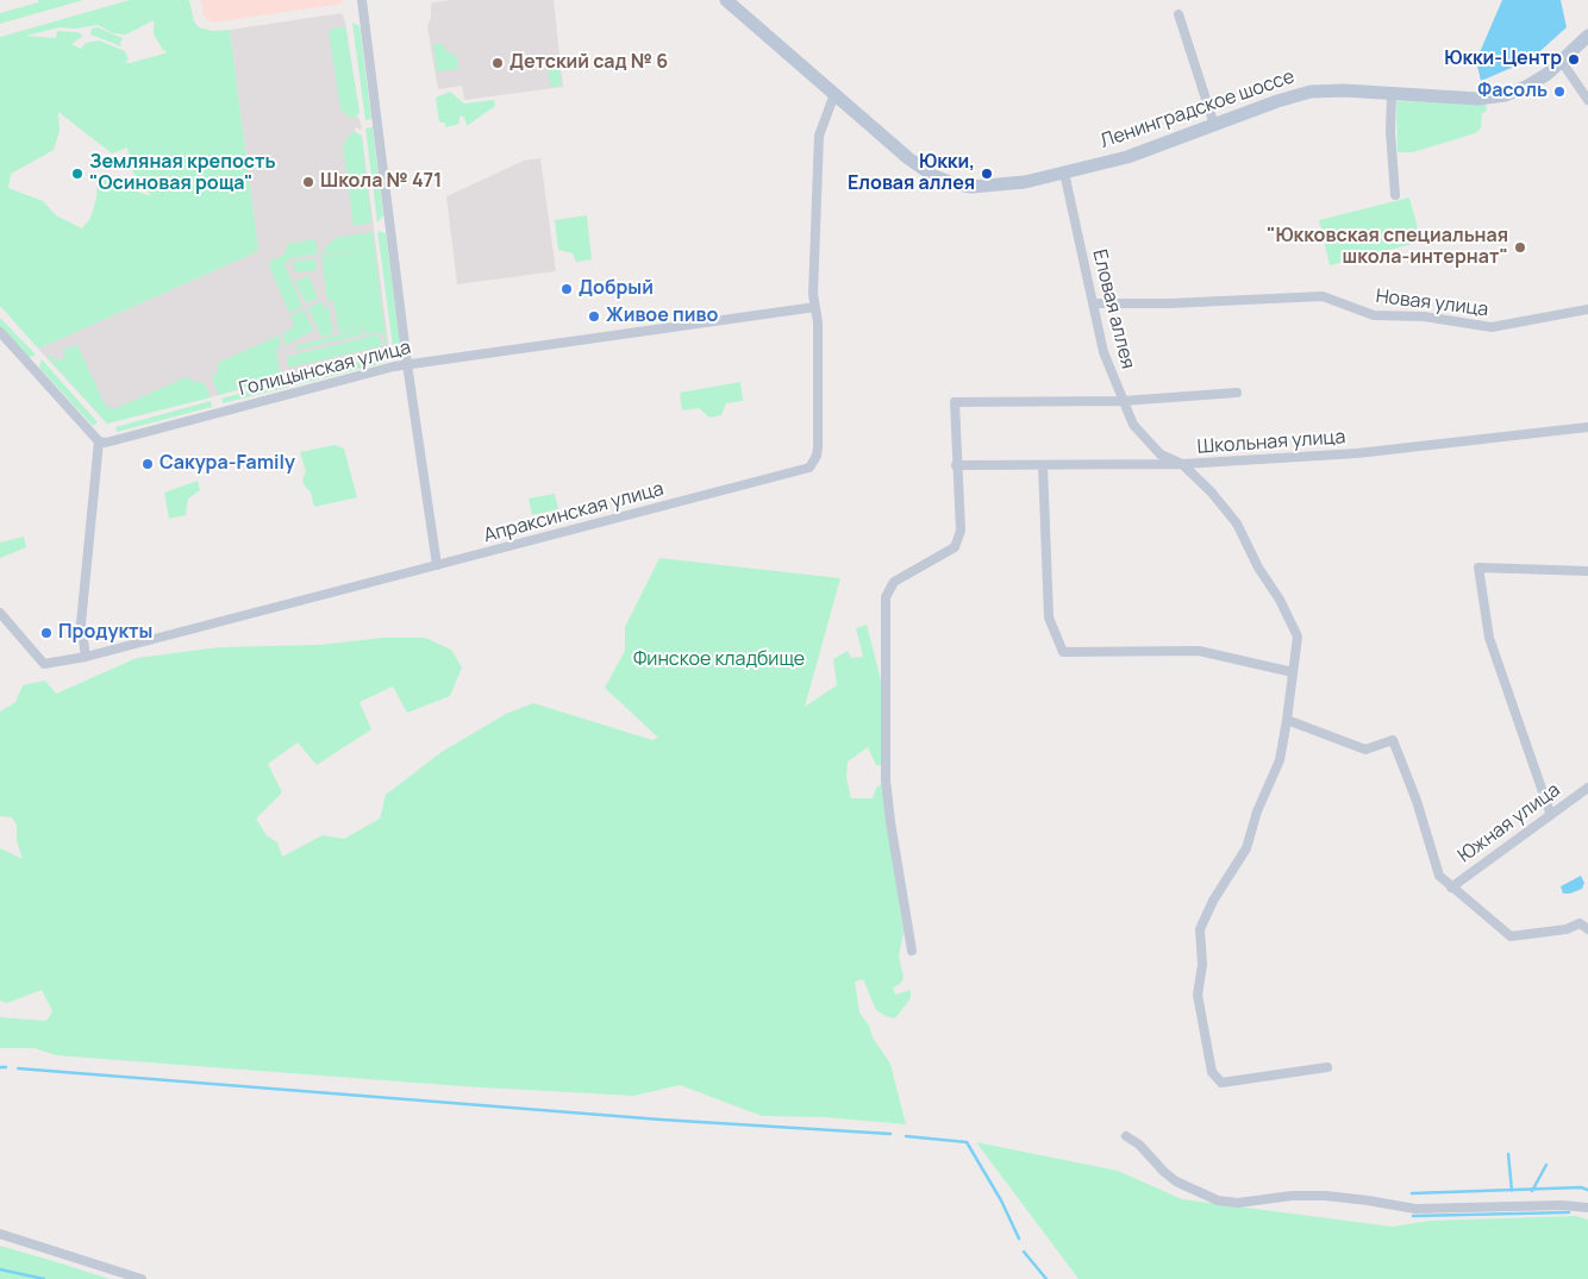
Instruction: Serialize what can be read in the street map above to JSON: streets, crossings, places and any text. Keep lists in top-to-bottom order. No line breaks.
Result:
{"streets":{"main road":["Ленинградское шоссе"],"street":["Новая улица","Еловая аллея","Голицынская улица","Школьная улица","Апраксинская улица","Южная улица"]},"crossings":[["Ленинградское шоссе","Еловая аллея"],["Ленинградское шоссе","Апраксинская улица"],["Новая улица","Еловая аллея"],["Еловая аллея","Школьная улица"],["Голицынская улица","Апраксинская улица"]],"parks":["Финское кладбище"],"places":["Юкки-Центр","Детский сад № 6","Фасоль","Земляная крепость \"Осиновая роща\"","Юкки, Еловая аллея","Школа № 471","\"Юкковская специальная школа-интернат\"","Добрый","Живое пиво","Сакура-Family","Продукты"]}
